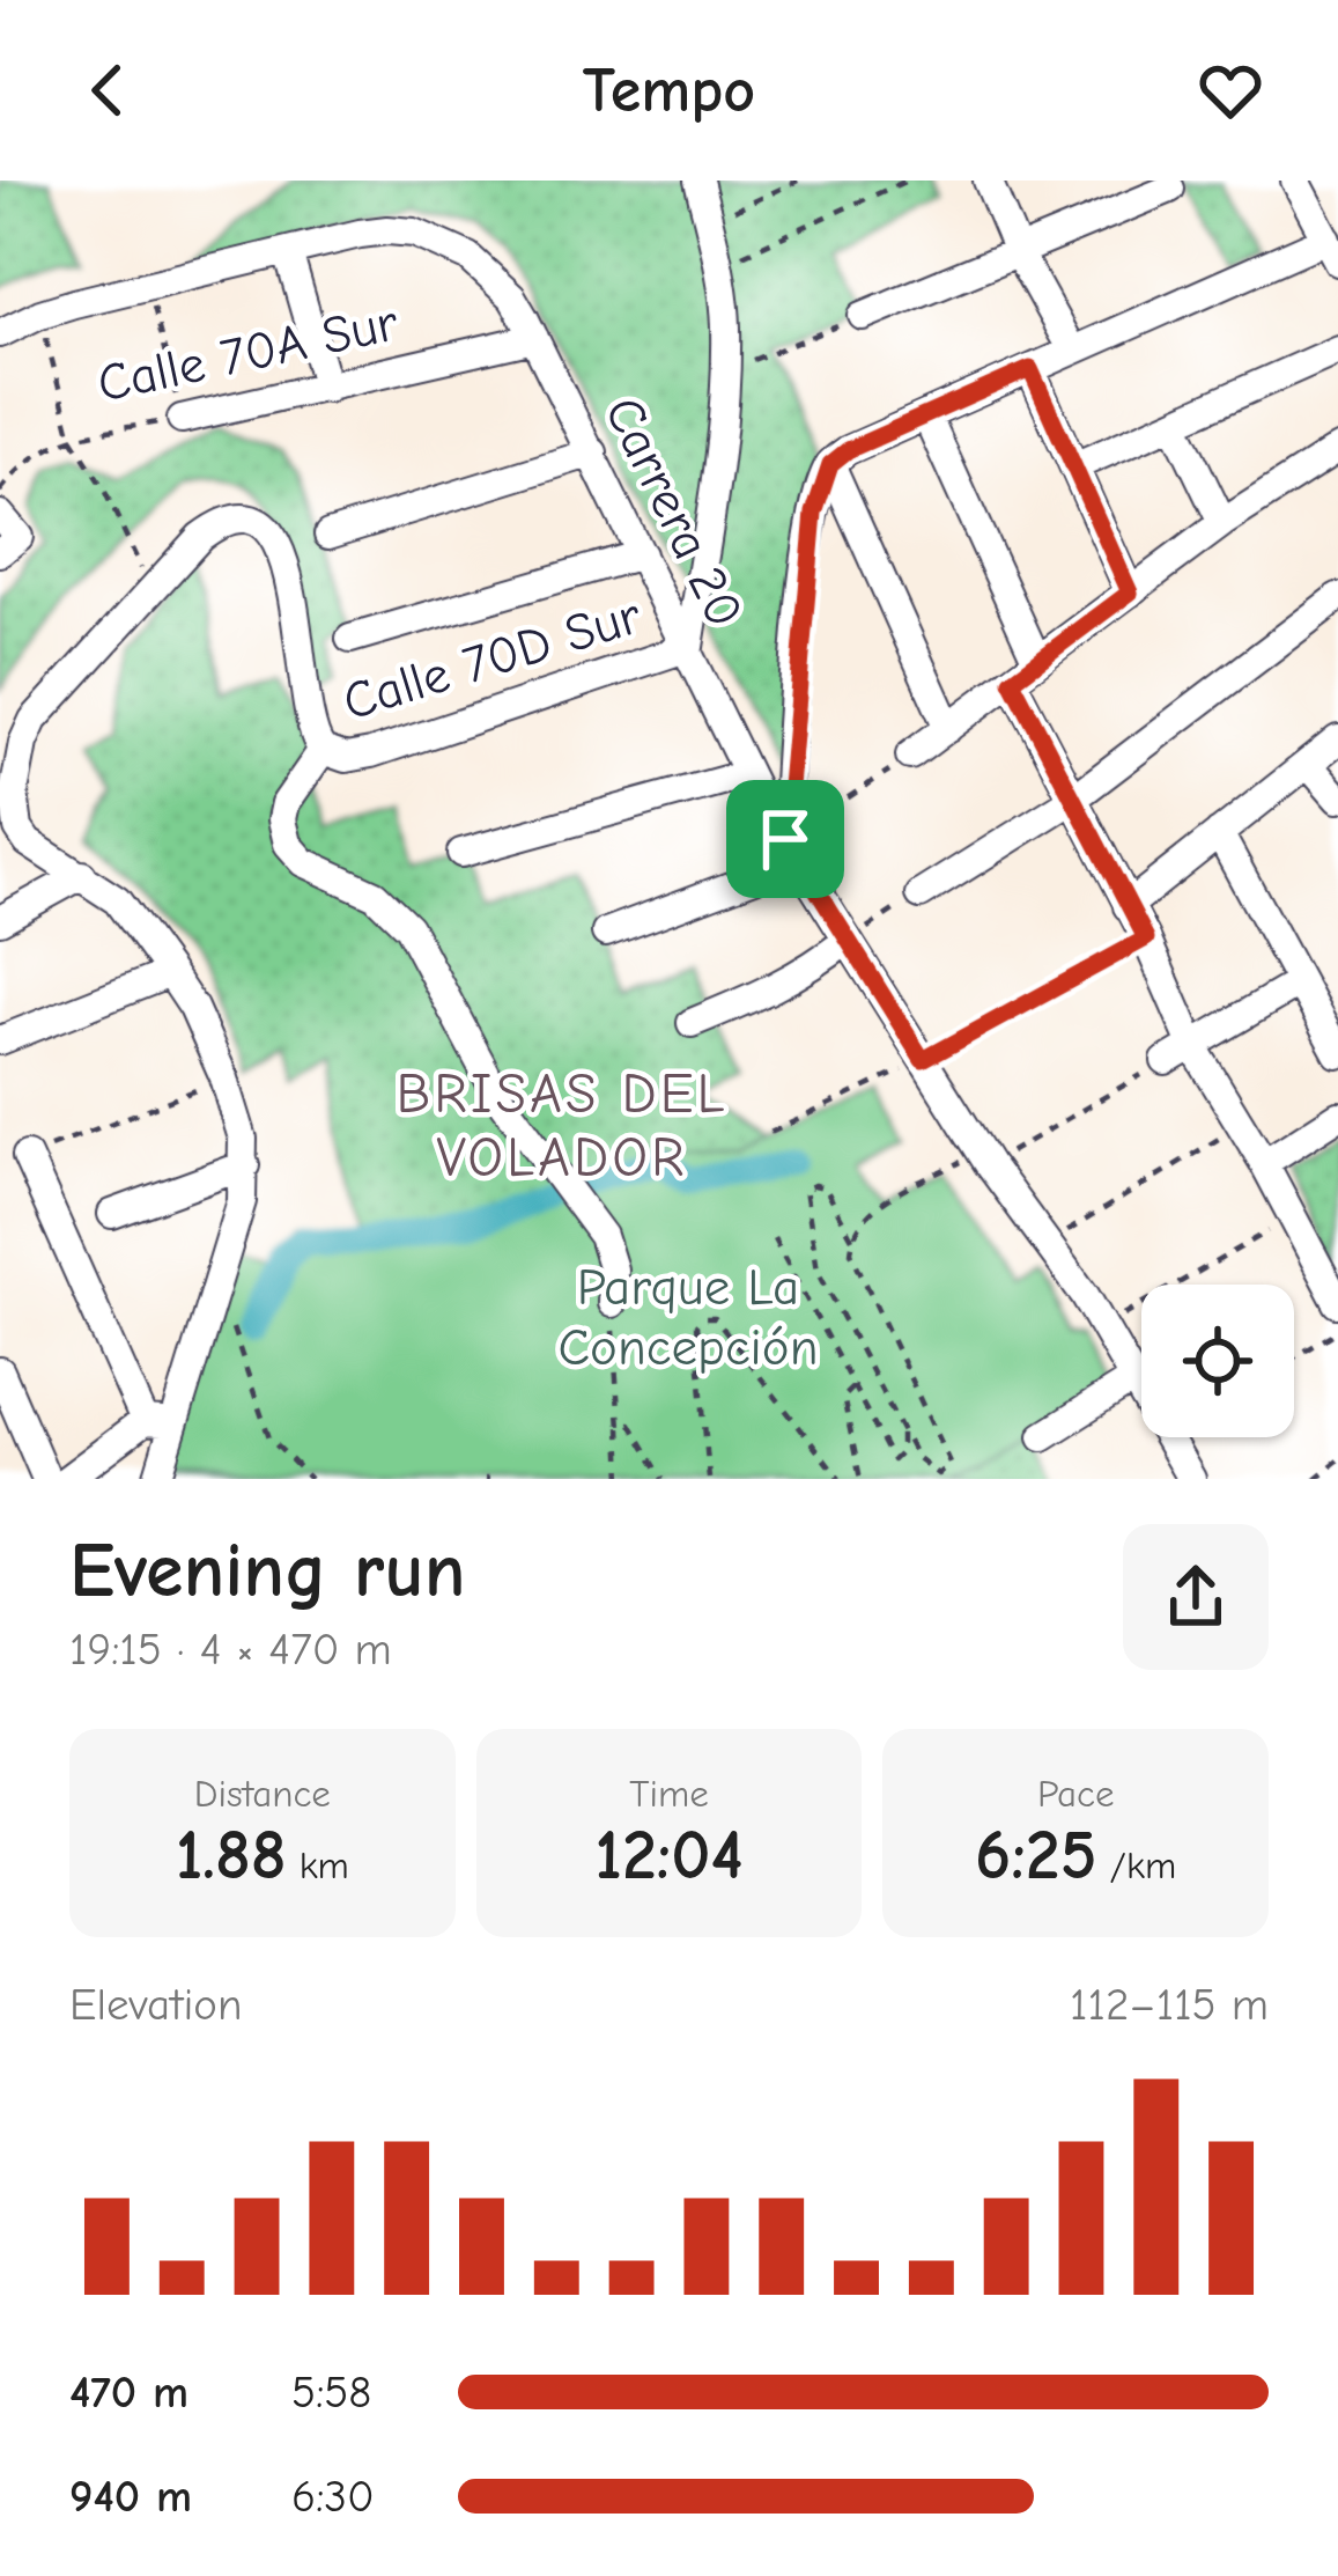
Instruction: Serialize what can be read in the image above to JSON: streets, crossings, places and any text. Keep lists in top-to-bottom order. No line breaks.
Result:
{"streets":{"street":["Calle 70A Sur","Carrera 20","Calle 70D Sur"]},"crossings":[["Calle 70A Sur","Carrera 20"],["Carrera 20","Calle 70D Sur"]],"districts":["BRISAS DEL VOLADOR"],"parks":["Parque La Concepción"],"page":{"header":"Tempo","heading":["Evening run","19:15 · 4 × 470 m"],"stats":[["Distance","1.88 km"],["Time","12:04"],["Pace","6:25 /km"]],"chart":["Elevation","112–115 m"],"list":[{"name":"470 m","note":"5:58"},{"name":"940 m","note":"6:30"}]}}
